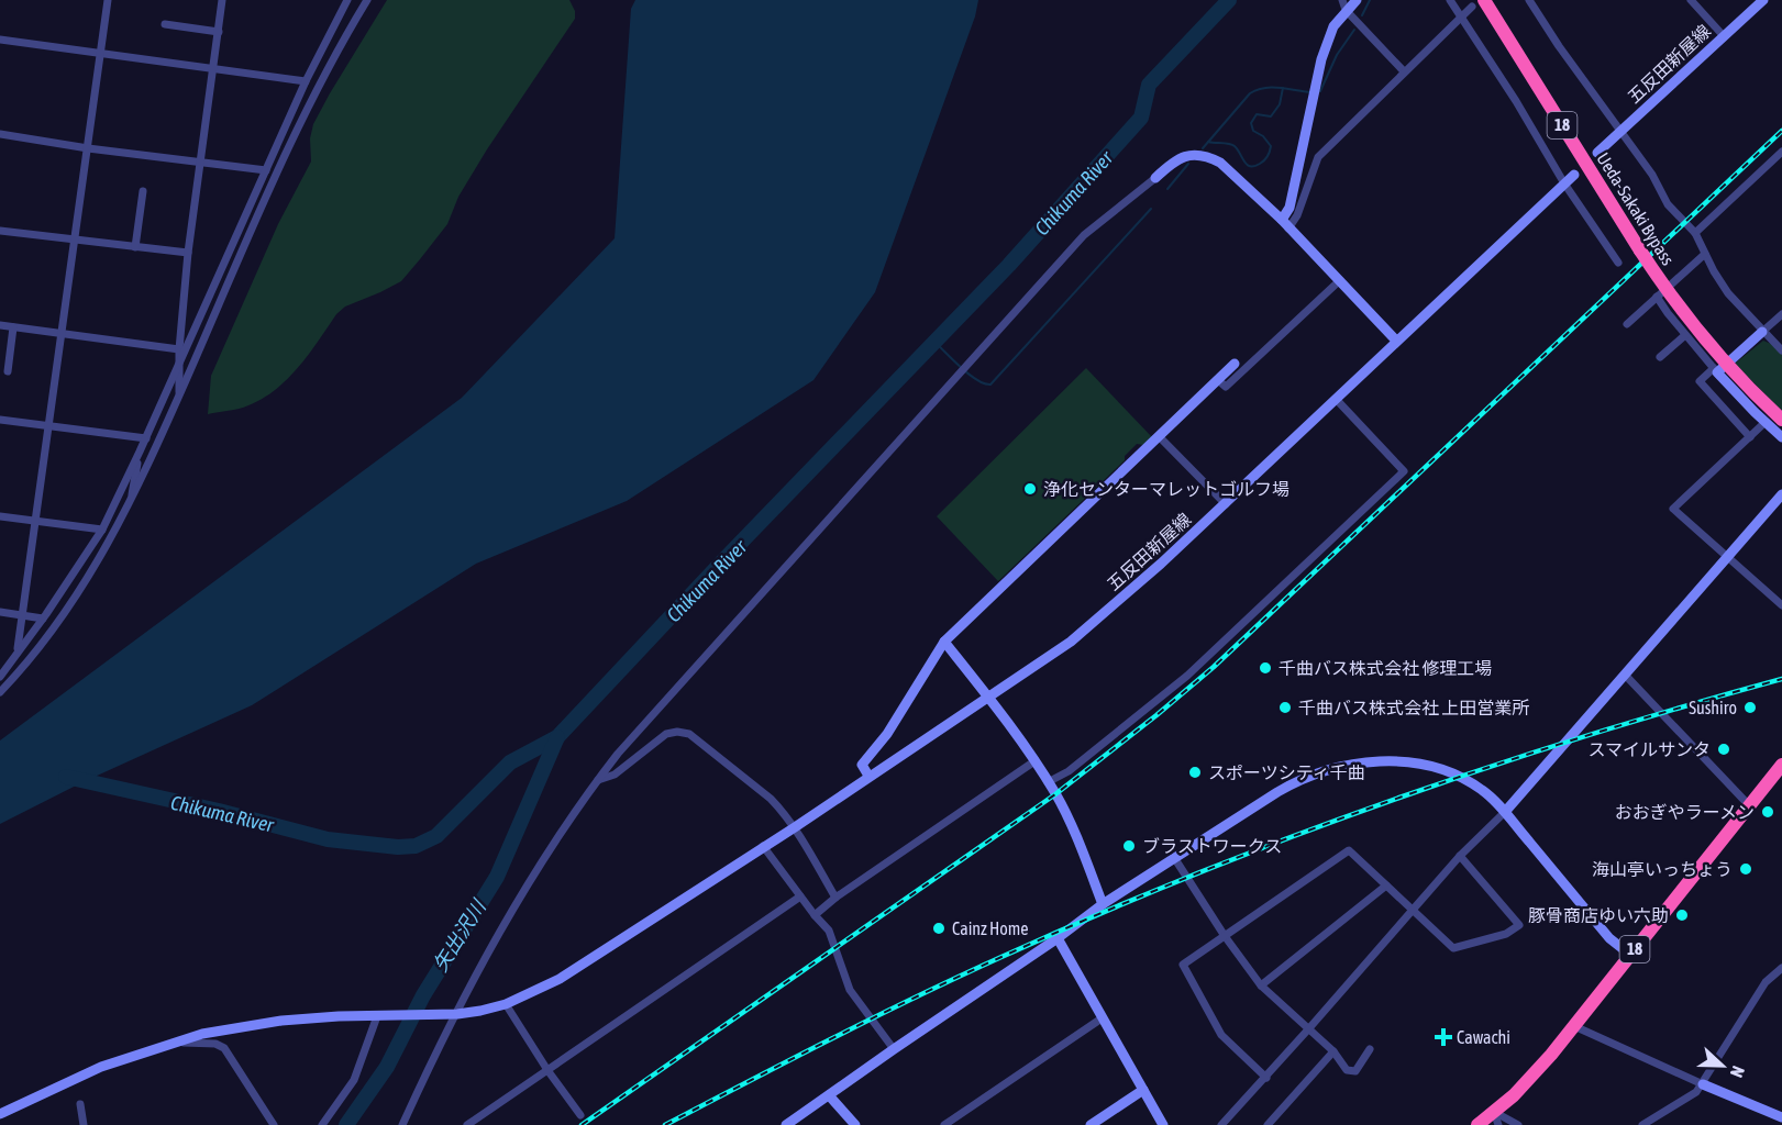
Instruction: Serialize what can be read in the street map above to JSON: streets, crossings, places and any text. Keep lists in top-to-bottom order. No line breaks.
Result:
{"streets":{"highway":["18","Ueda-Sakaki Bypass"],"street":["五反田新屋線"]},"water":["Chikuma River","矢出沢川"],"places":{"other":["浄化センターマレットゴルフ場","千曲バス株式会社 修理工場","千曲バス株式会社 上田営業所","Sushiro","スマイルサンタ","スポーツシティ千曲","おおぎやラーメン","ブラストワークス","海山亭いっちょう","豚骨商店ゆい六助","Cainz Home"],"health":["Cawachi"]},"north":"right"}
